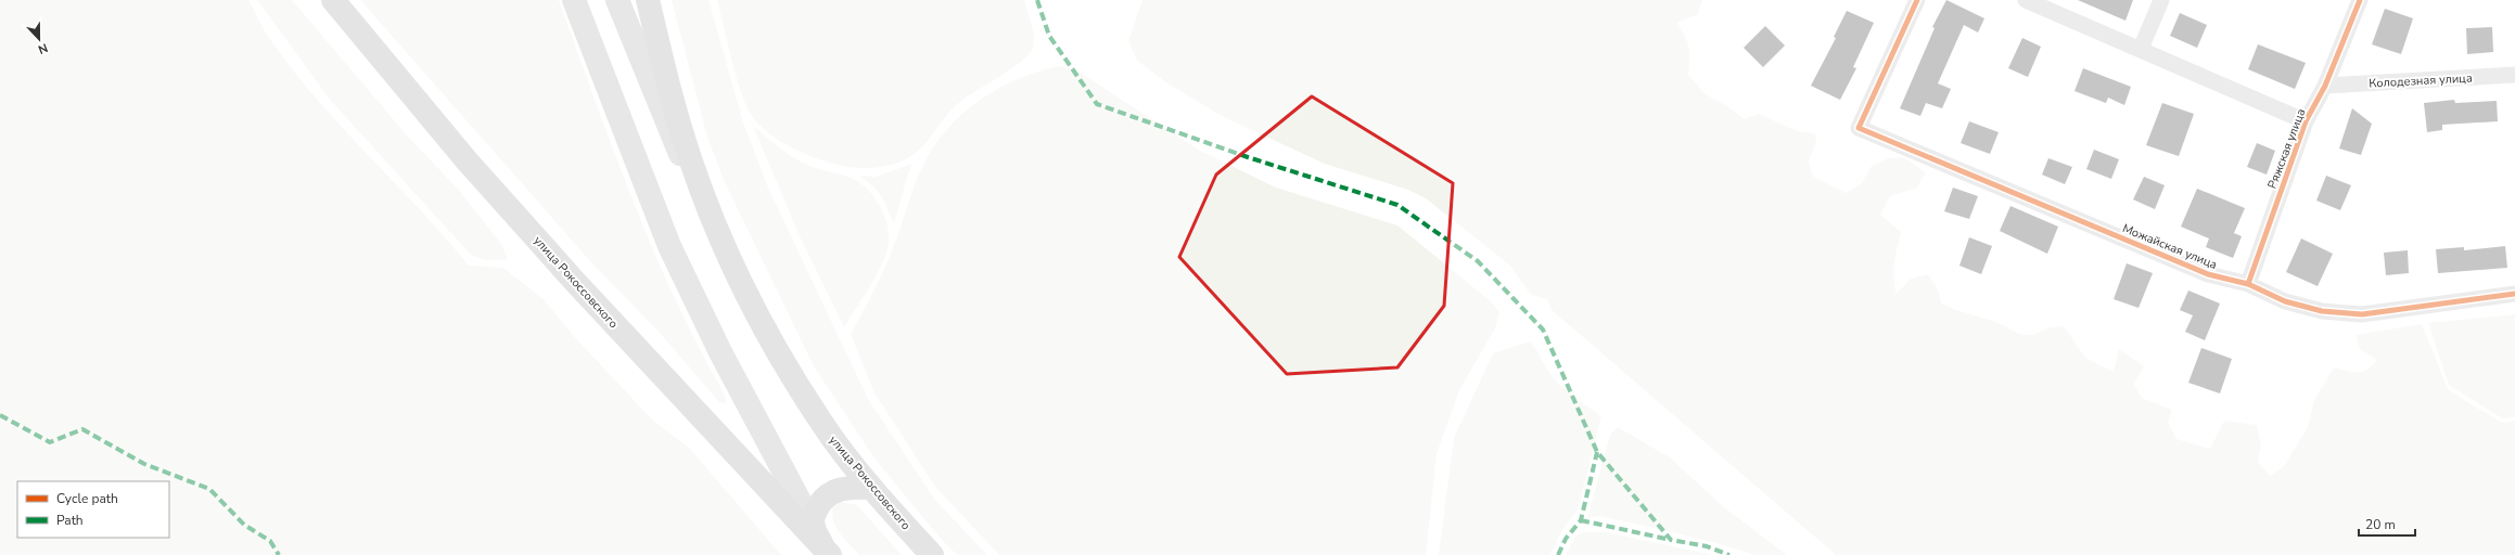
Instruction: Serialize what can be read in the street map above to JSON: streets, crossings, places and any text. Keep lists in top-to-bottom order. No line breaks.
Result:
{"streets":{"highway":["улица Рокоссовского"],"street":["Колодезная улица","Ряжская улица","Можайская улица"]},"crossings":[["Колодезная улица","Ряжская улица"],["Ряжская улица","Можайская улица"]],"legend":["Cycle path","Path"],"scale_bar":"20 m","north":"bottom"}
